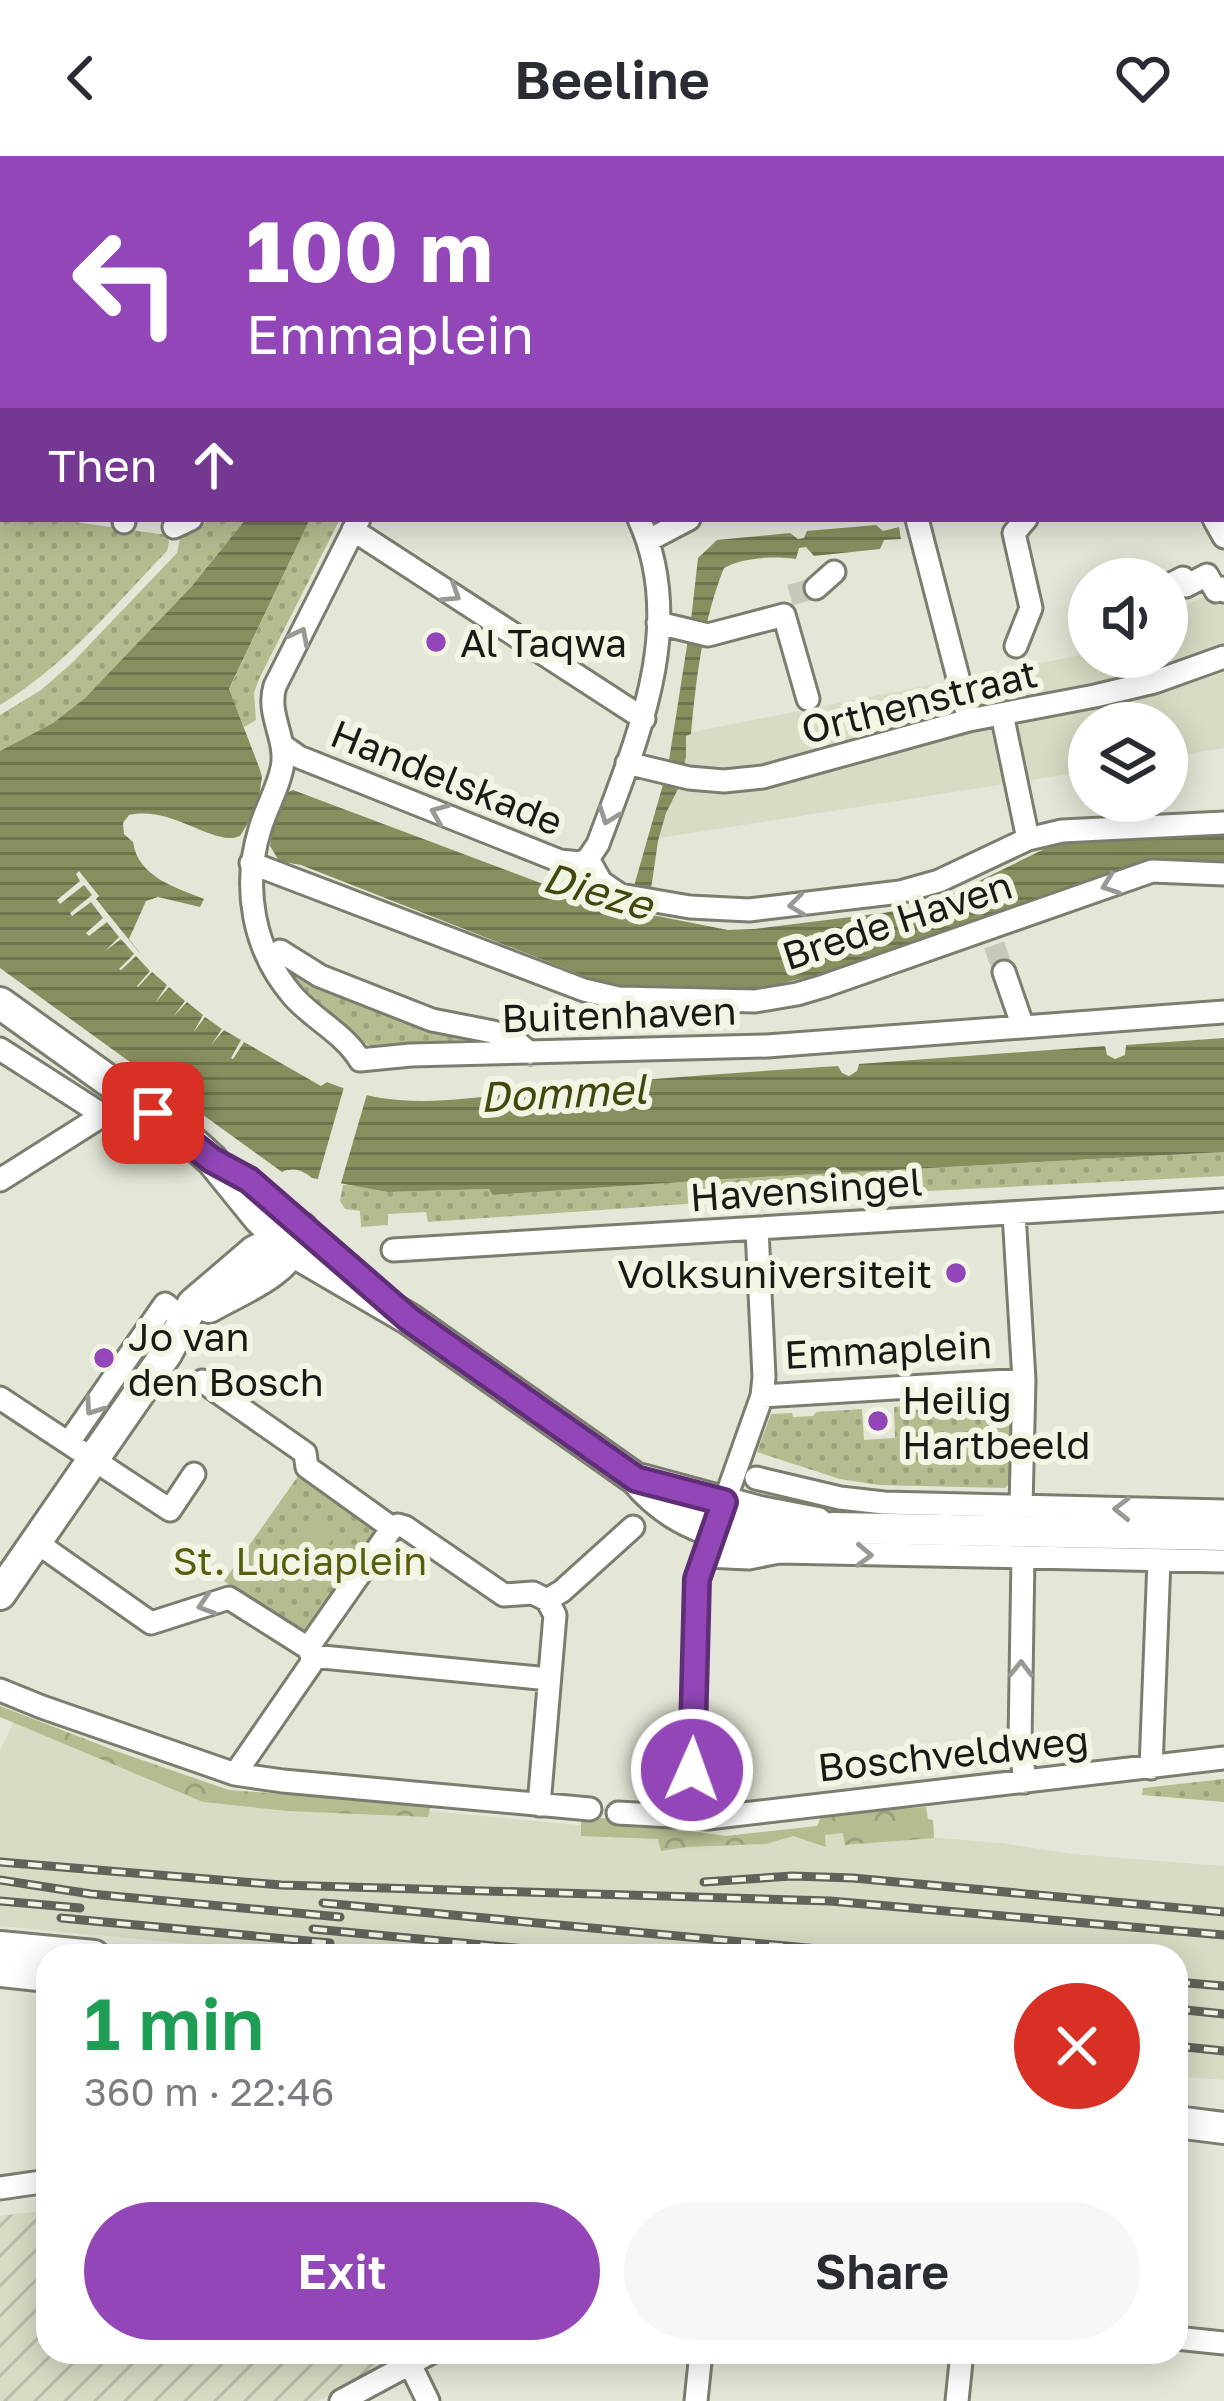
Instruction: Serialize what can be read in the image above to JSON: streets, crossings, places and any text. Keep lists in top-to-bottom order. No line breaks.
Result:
{"streets":{"street":["Orthenstraat","Handelskade","Brede Haven","Buitenhaven","Havensingel","Emmaplein","Boschveldweg"]},"crossings":[["Brede Haven","Buitenhaven"],["Emmaplein","Boschveldweg"]],"water":["Dieze","Dommel"],"parks":["St. Luciaplein"],"places":["Al Taqwa","Volksuniversiteit","Jo van den Bosch","Heilig Hartbeeld"],"page":{"header":"Beeline","turn":["100 m","Emmaplein"],"then":"Then","heading":["1 min","360 m · 22:46"],"buttons":["Exit","Share"]}}
